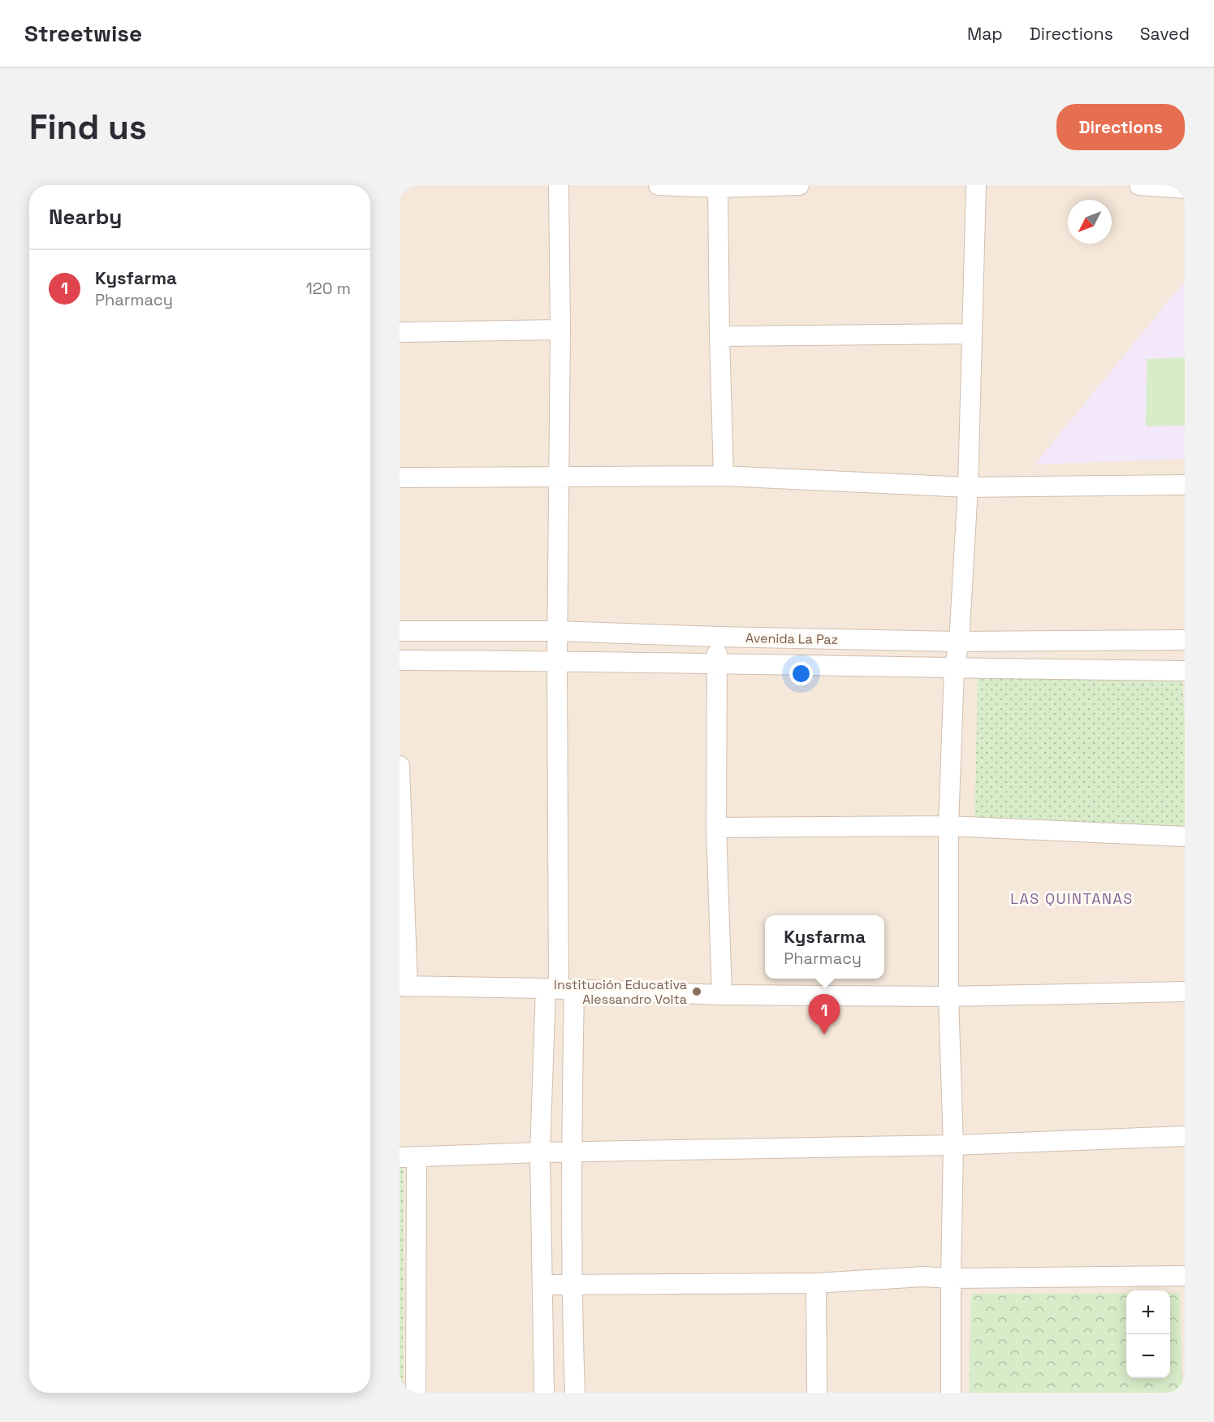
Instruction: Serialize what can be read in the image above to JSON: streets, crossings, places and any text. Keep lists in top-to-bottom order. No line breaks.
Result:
{"streets":{"street":["Avenida La Paz"]},"districts":["LAS QUINTANAS"],"places":["Institución Educativa Alessandro Volta"],"north":"bottom left","page":{"header":"Streetwise","nav":["Map","Directions","Saved"],"buttons":"Directions","title":"Find us","heading":"Nearby","list":[{"mark":"1","name":"Kysfarma","note":"Pharmacy","value":"120 m"}],"popup":["Kysfarma","Pharmacy"],"pins":"1","map_buttons":["+","−"]}}
